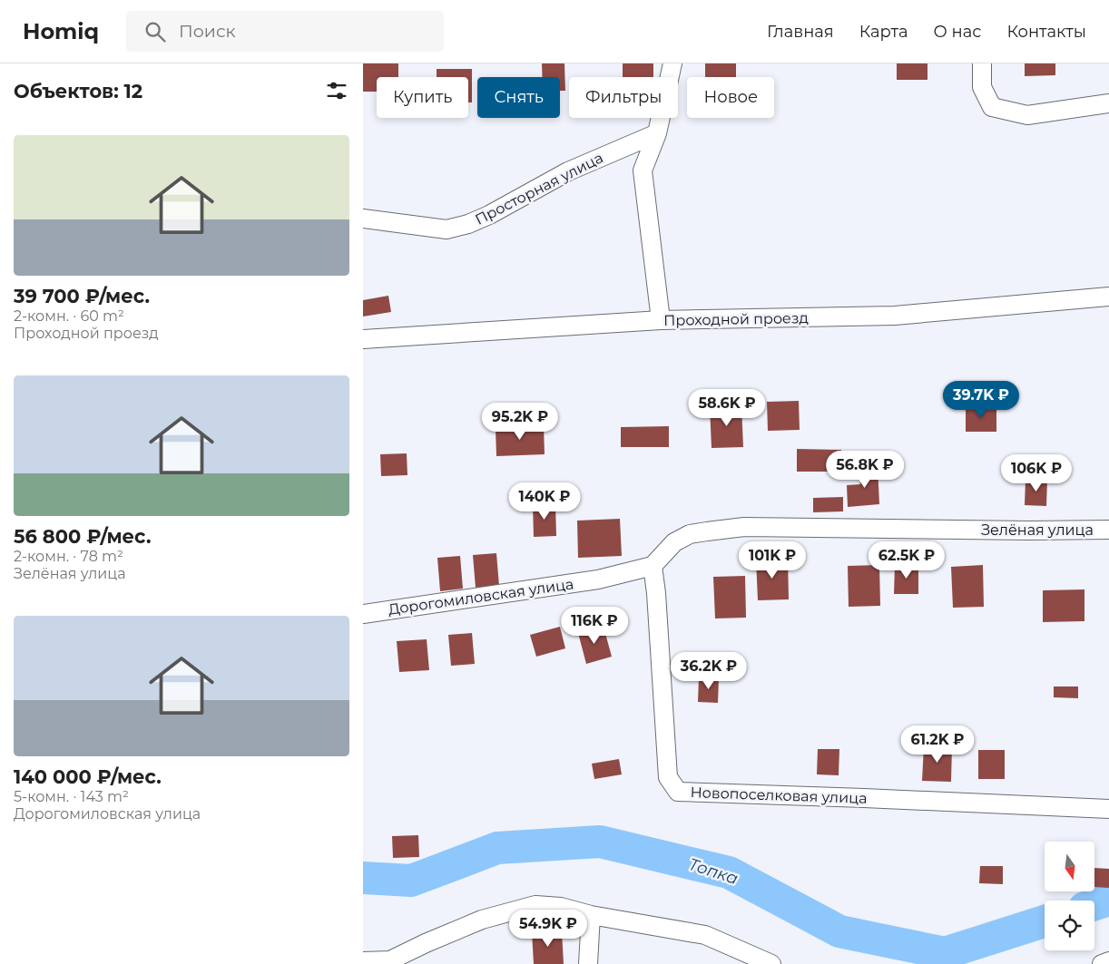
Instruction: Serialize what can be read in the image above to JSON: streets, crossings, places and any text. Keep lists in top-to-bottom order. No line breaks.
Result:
{"streets":{"street":["Просторная улица","Проходной проезд","Зелёная улица","Дорогомиловская улица","Новопоселковая улица"]},"crossings":[["Зелёная улица","Дорогомиловская улица"],["Зелёная улица","Новопоселковая улица"],["Дорогомиловская улица","Новопоселковая улица"]],"water":["Топка"],"north":"bottom","page":{"header":"Homiq","search":"Поиск","nav":["Главная","Карта","О нас","Контакты"],"heading":"Объектов: 12","chip":["Купить","Снять","Фильтры","Новое"],"list":[{"name":"39 700 ₽/мес.","note":"2-комн. · 60 m² · Проходной проезд"},{"name":"56 800 ₽/мес.","note":"2-комн. · 78 m² · Зелёная улица"},{"name":"140 000 ₽/мес.","note":"5-комн. · 143 m² · Дорогомиловская улица"}],"price":["39.7K ₽","58.6K ₽","95.2K ₽","56.8K ₽","106K ₽","140K ₽","101K ₽","62.5K ₽","116K ₽","36.2K ₽","61.2K ₽","54.9K ₽"]}}
